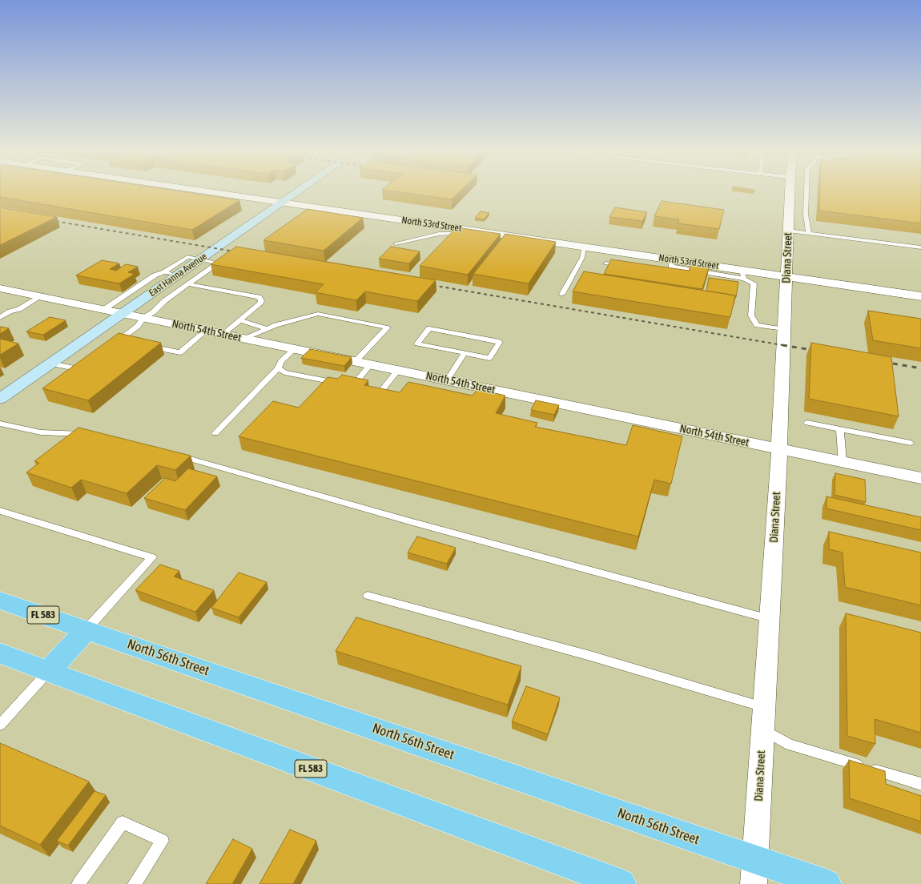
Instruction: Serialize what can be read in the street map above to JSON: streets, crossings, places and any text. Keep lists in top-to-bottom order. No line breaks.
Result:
{"streets":{"main road":["FL 583","North 56th Street"],"street":["North 53rd Street","Diana Street","East Hanna Avenue","North 54th Street"]},"crossings":[["North 53rd Street","Diana Street"],["North 53rd Street","East Hanna Avenue"],["Diana Street","North 54th Street"],["Diana Street","North 56th Street"],["East Hanna Avenue","North 54th Street"]]}
